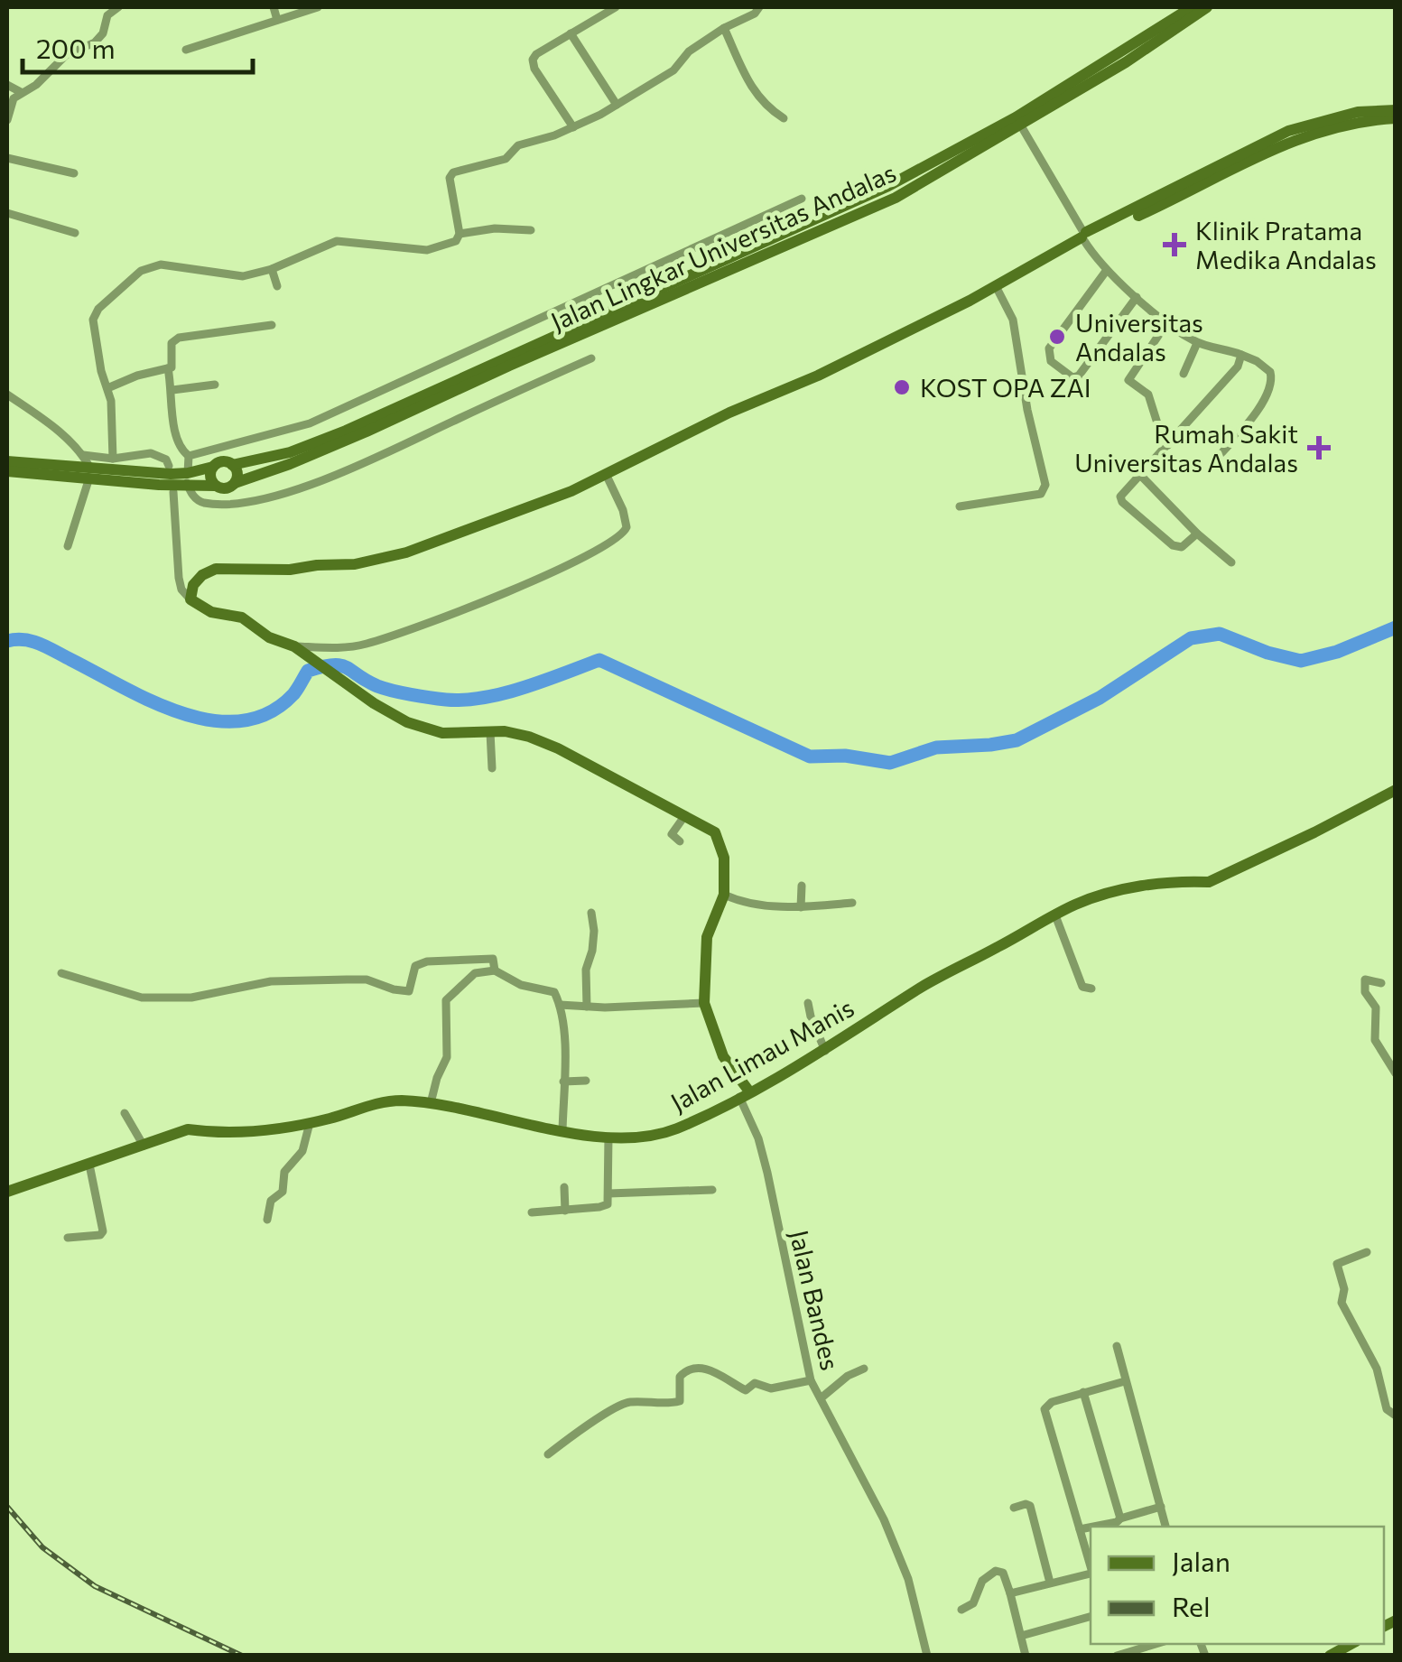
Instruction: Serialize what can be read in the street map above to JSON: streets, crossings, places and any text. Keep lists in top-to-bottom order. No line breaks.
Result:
{"streets":{"street":["Jalan Lingkar Universitas Andalas","Jalan Limau Manis","Jalan Bandes"]},"crossings":[["Jalan Limau Manis","Jalan Bandes"]],"places":{"health":["Klinik Pratama Medika Andalas","Rumah Sakit Universitas Andalas"],"other":["Universitas Andalas","KOST OPA ZAI"]},"legend":["Jalan","Rel"],"scale_bar":"200 m"}
